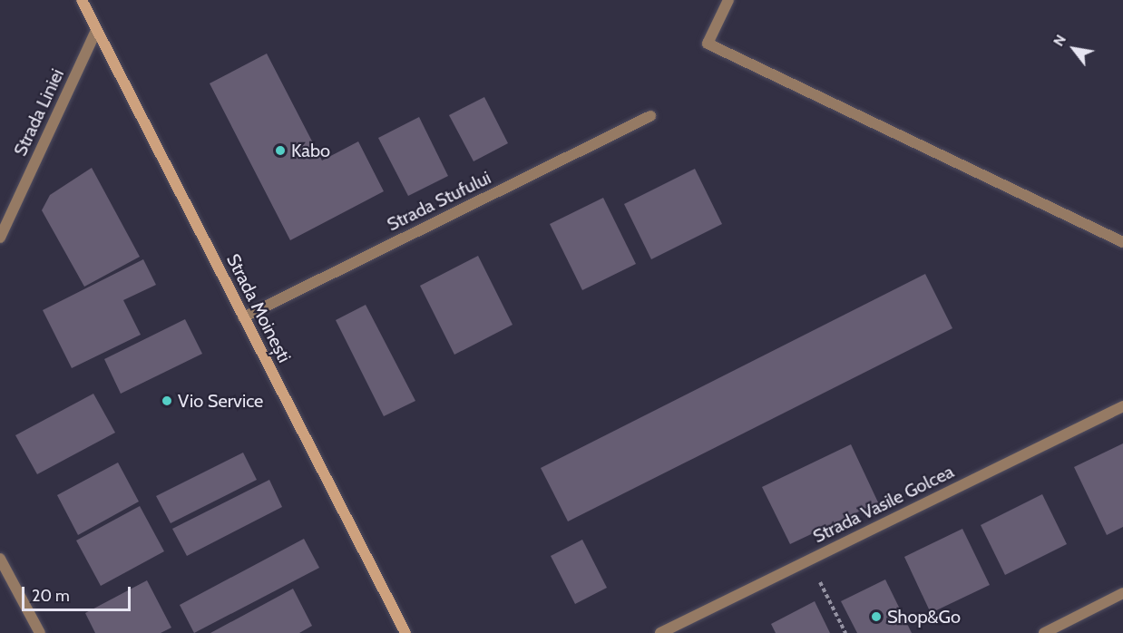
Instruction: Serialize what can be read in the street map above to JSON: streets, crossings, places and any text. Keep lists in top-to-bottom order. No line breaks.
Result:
{"streets":{"main road":["Strada Moinești"],"street":["Strada Liniei","Strada Stufului","Strada Vasile Golcea"]},"crossings":[["Strada Liniei","Strada Moinești"],["Strada Stufului","Strada Moinești"]],"places":["Kabo","Vio Service","Shop&Go"],"scale_bar":"20 m","north":"top left"}
